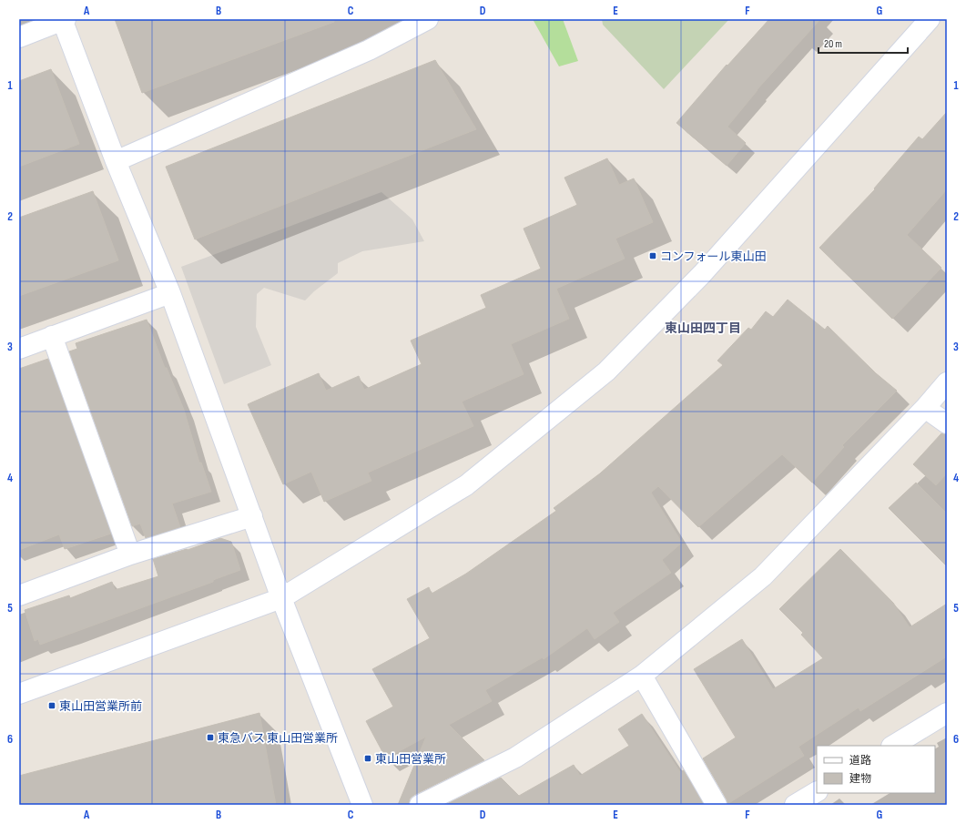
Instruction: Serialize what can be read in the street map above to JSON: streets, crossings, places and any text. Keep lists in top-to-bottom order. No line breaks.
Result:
{"districts":["東山田四丁目"],"places":{"transit":["コンフォール東山田","東山田営業所前","東急バス 東山田営業所","東山田営業所"]},"legend":["道路","建物"],"scale_bar":"20 m","grid":{"columns":["A","B","C","D","E","F","G"],"rows":["1","2","3","4","5","6"]}}
